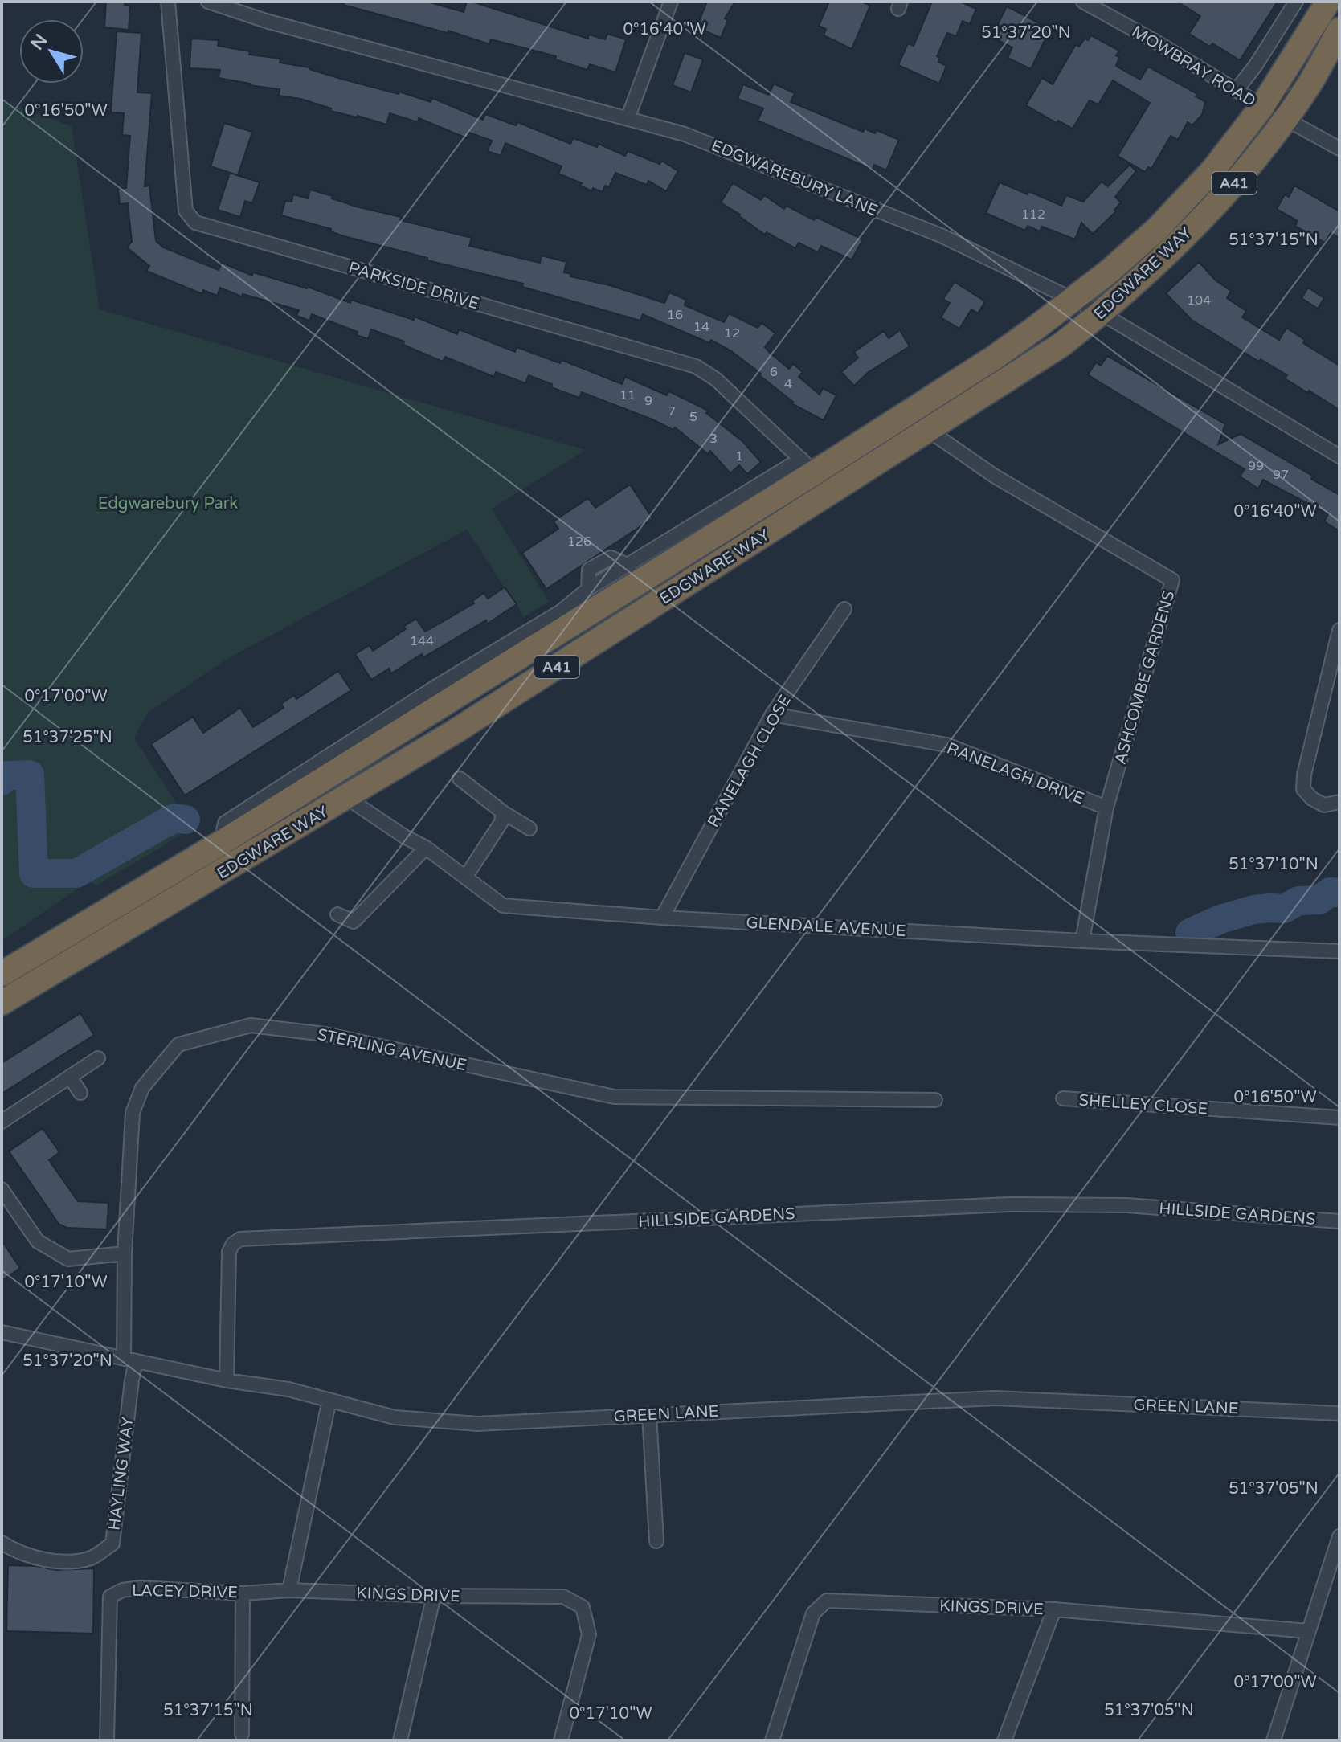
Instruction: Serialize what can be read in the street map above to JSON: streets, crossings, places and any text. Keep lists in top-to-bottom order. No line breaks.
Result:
{"streets":{"highway":["A41","EDGWARE WAY"],"street":["MOWBRAY ROAD","EDGWAREBURY LANE","PARKSIDE DRIVE","ASHCOMBE GARDENS","RANELAGH CLOSE","RANELAGH DRIVE","GLENDALE AVENUE","STERLING AVENUE","SHELLEY CLOSE","HILLSIDE GARDENS","GREEN LANE","HAYLING WAY","LACEY DRIVE","KINGS DRIVE"]},"crossings":[["MOWBRAY ROAD","EDGWARE WAY"],["EDGWAREBURY LANE","EDGWARE WAY"],["EDGWARE WAY","PARKSIDE DRIVE"],["EDGWARE WAY","ASHCOMBE GARDENS"],["EDGWARE WAY","GLENDALE AVENUE"],["ASHCOMBE GARDENS","RANELAGH DRIVE"],["ASHCOMBE GARDENS","GLENDALE AVENUE"],["RANELAGH CLOSE","RANELAGH DRIVE"],["RANELAGH CLOSE","GLENDALE AVENUE"],["STERLING AVENUE","GREEN LANE"],["STERLING AVENUE","HAYLING WAY"],["HILLSIDE GARDENS","GREEN LANE"],["GREEN LANE","HAYLING WAY"],["LACEY DRIVE","KINGS DRIVE"]],"parks":["Edgwarebury Park"],"house_numbers":["112","104","16","14","12","6","4","11","9","7","5","3","1","99","97","126","144"],"north":"top left","coordinates":["0°16'40\"W","51°37'20\"N","0°16'50\"W","51°37'15\"N","0°17'00\"W","51°37'25\"N","51°37'10\"N","0°17'10\"W","51°37'05\"N"]}
